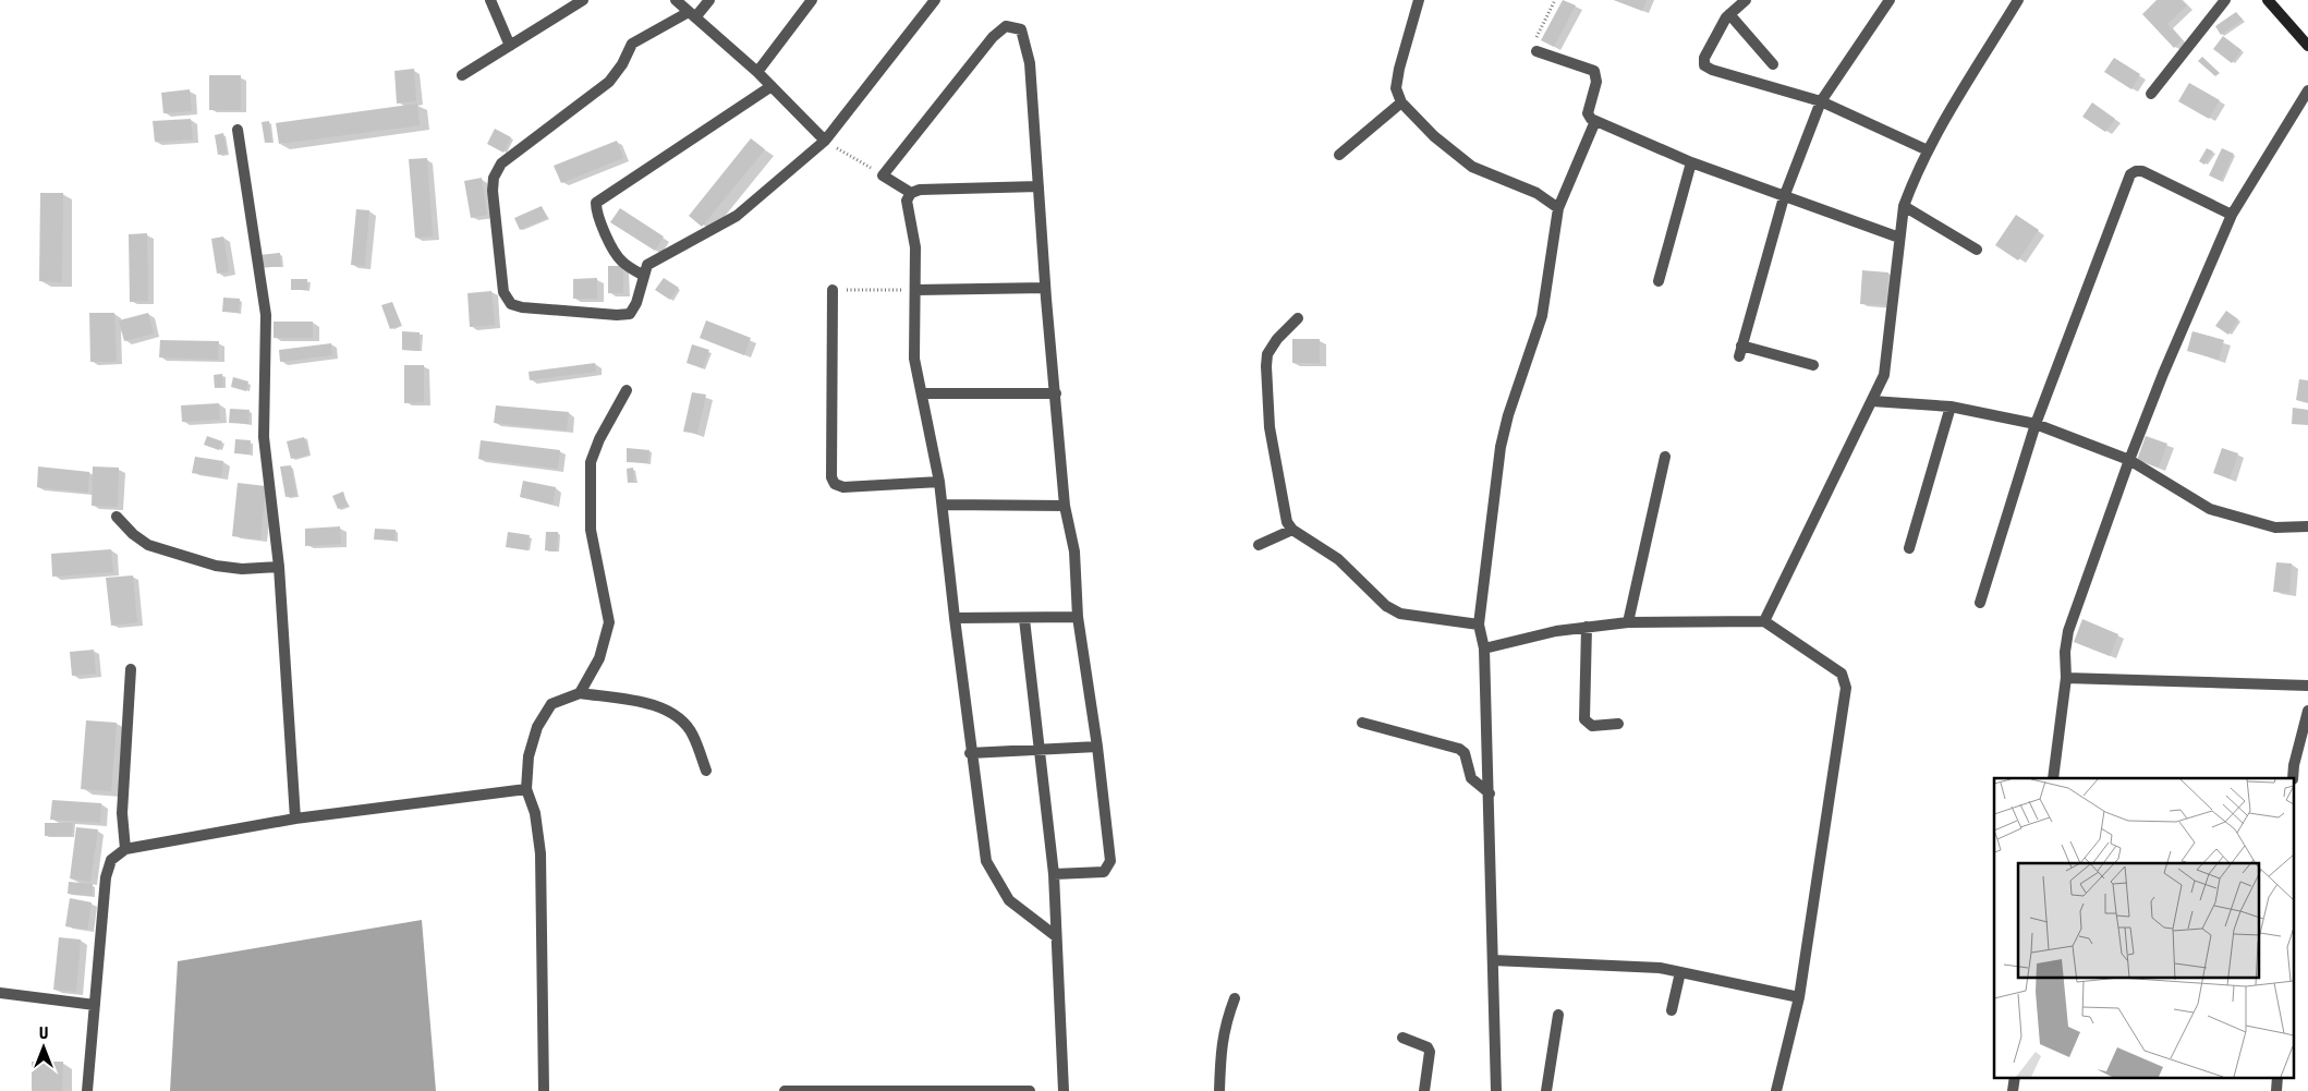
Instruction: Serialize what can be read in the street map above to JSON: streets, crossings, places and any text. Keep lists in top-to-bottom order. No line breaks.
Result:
{"north":"top"}
